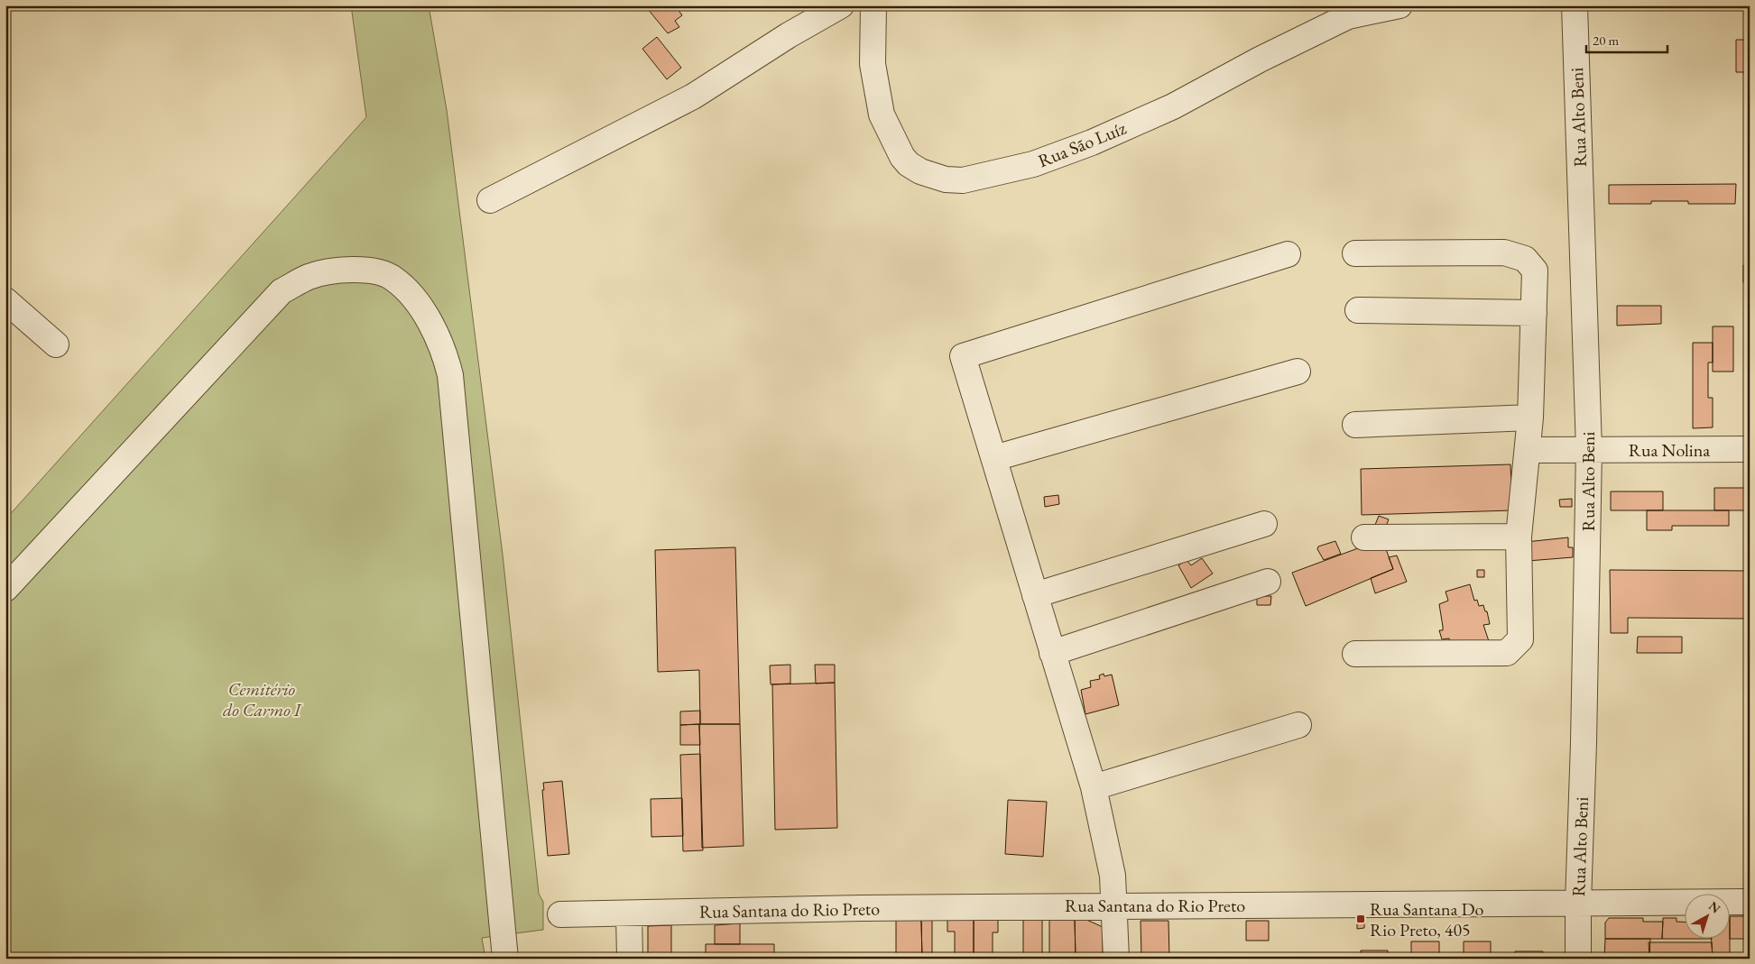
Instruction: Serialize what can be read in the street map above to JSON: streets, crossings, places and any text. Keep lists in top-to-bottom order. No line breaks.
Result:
{"streets":{"street":["Rua Alto Beni","Rua São Luíz","Rua Nolina","Rua Santana do Rio Preto"]},"crossings":[["Rua Alto Beni","Rua Nolina"],["Rua Alto Beni","Rua Santana do Rio Preto"]],"parks":["Cemitério do Carmo I"],"places":{"transit":["Rua Santana Do Rio Preto, 405"]},"scale_bar":"20 m","north":"top right"}
